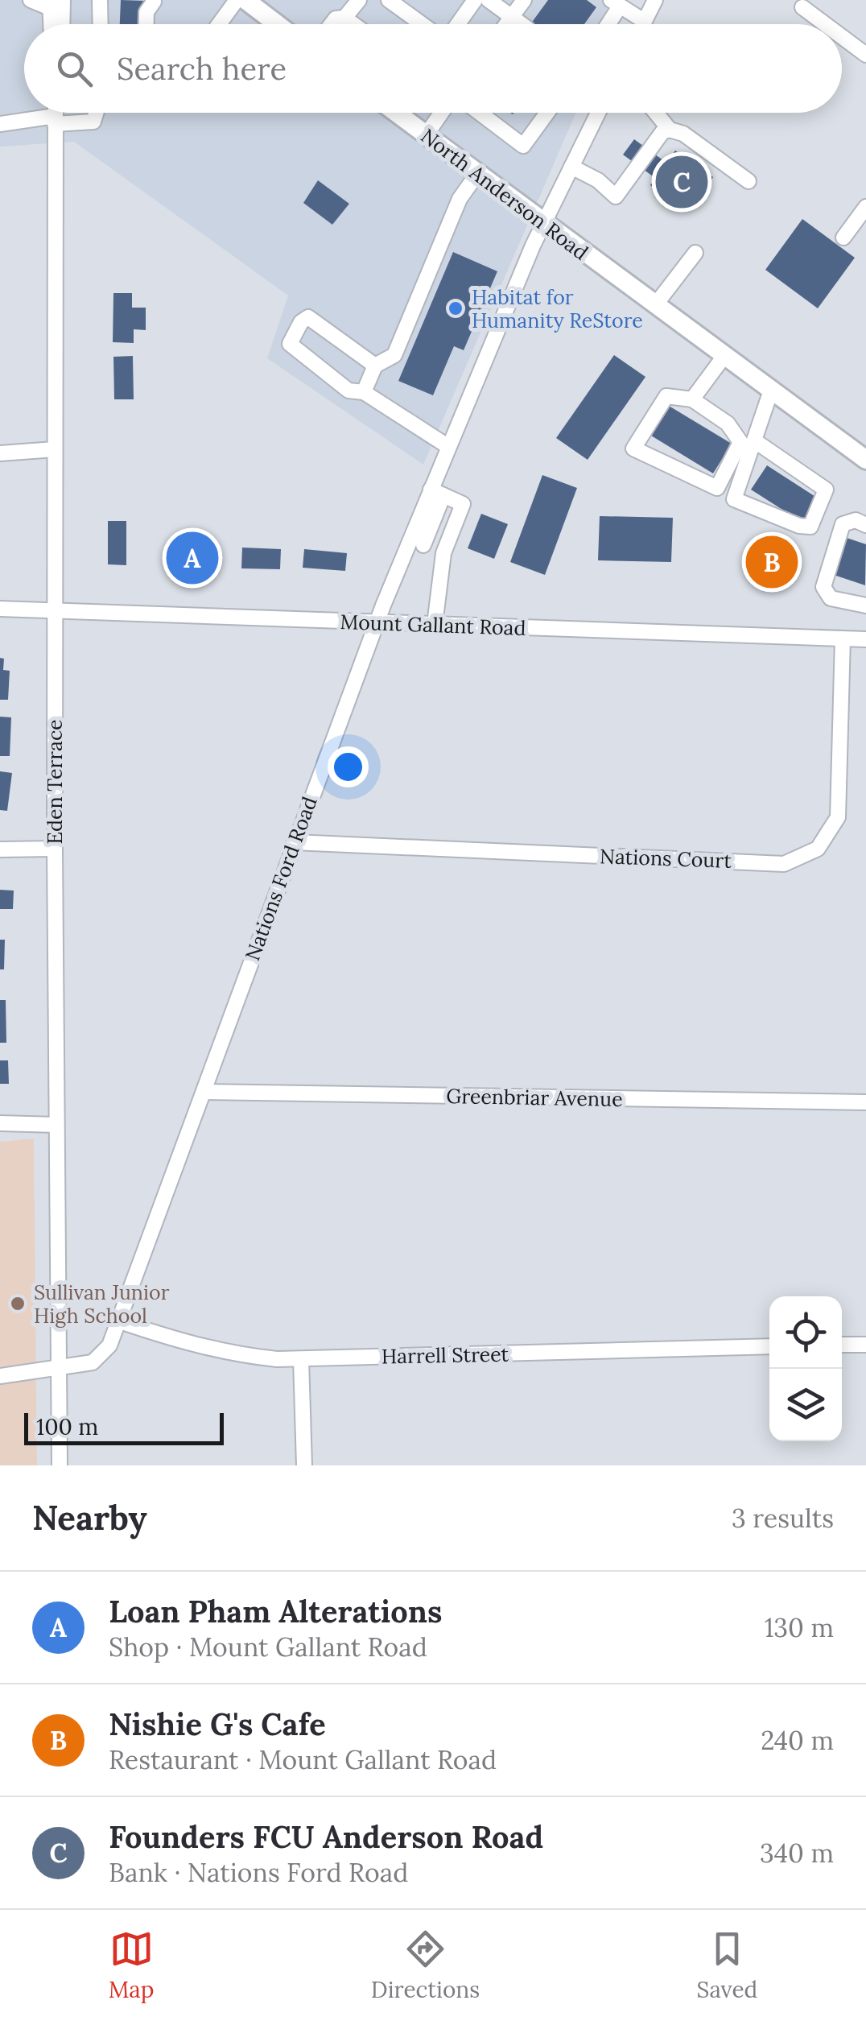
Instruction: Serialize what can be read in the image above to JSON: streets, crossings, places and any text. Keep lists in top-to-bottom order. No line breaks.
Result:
{"streets":{"main road":["North Anderson Road"],"street":["Mount Gallant Road","Eden Terrace","Nations Court","Nations Ford Road","Greenbriar Avenue","Harrell Street"]},"crossings":[["North Anderson Road","Nations Ford Road"],["Mount Gallant Road","Eden Terrace"],["Mount Gallant Road","Nations Court"],["Mount Gallant Road","Nations Ford Road"],["Eden Terrace","Nations Ford Road"],["Nations Court","Nations Ford Road"],["Nations Ford Road","Greenbriar Avenue"],["Nations Ford Road","Harrell Street"]],"places":["Habitat for Humanity ReStore","Sullivan Junior High School"],"scale_bar":"100 m","page":{"search":"Search here","pins":["C","A","B"],"scale":"100 m","heading":["Nearby","3 results"],"list":[{"mark":"A","name":"Loan Pham Alterations","note":"Shop · Mount Gallant Road","value":"130 m"},{"mark":"B","name":"Nishie G's Cafe","note":"Restaurant · Mount Gallant Road","value":"240 m"},{"mark":"C","name":"Founders FCU Anderson Road","note":"Bank · Nations Ford Road","value":"340 m"}],"nav":["Map","Directions","Saved"]}}
